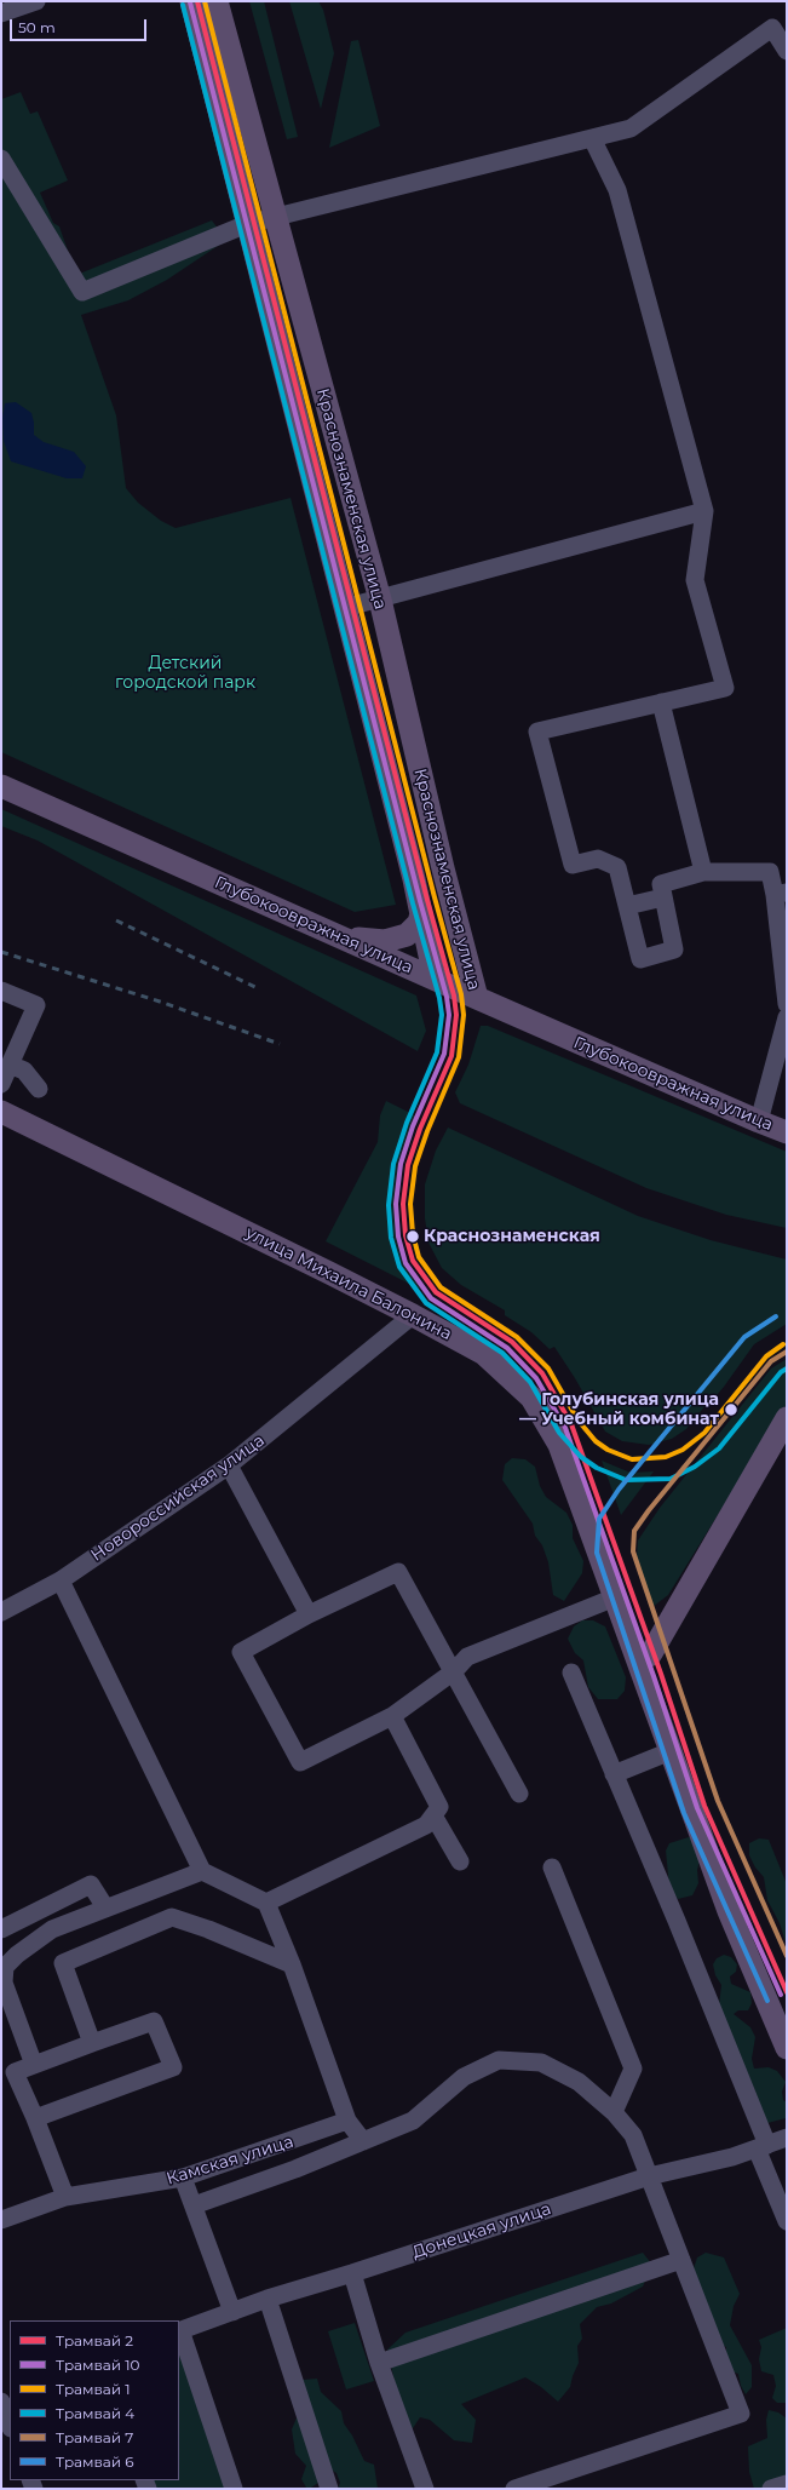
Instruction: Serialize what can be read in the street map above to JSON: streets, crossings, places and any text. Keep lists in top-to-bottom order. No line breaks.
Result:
{"streets":{"main road":["Краснознаменская улица","Глубокоовражная улица","улица Михаила Балонина"],"street":["Новороссийская улица","Камская улица","Донецкая улица"]},"crossings":[["Краснознаменская улица","Глубокоовражная улица"],["улица Михаила Балонина","Новороссийская улица"]],"parks":["Детский городской парк"],"places":["Краснознаменская","Голубинская улица — Учебный комбинат"],"lines":["tram line 2","tram line 1","tram line 10","tram line 4","tram line 6","tram line 7"],"legend":["Трамвай 2","Трамвай 10","Трамвай 1","Трамвай 4","Трамвай 7","Трамвай 6"],"scale_bar":"50 m"}
